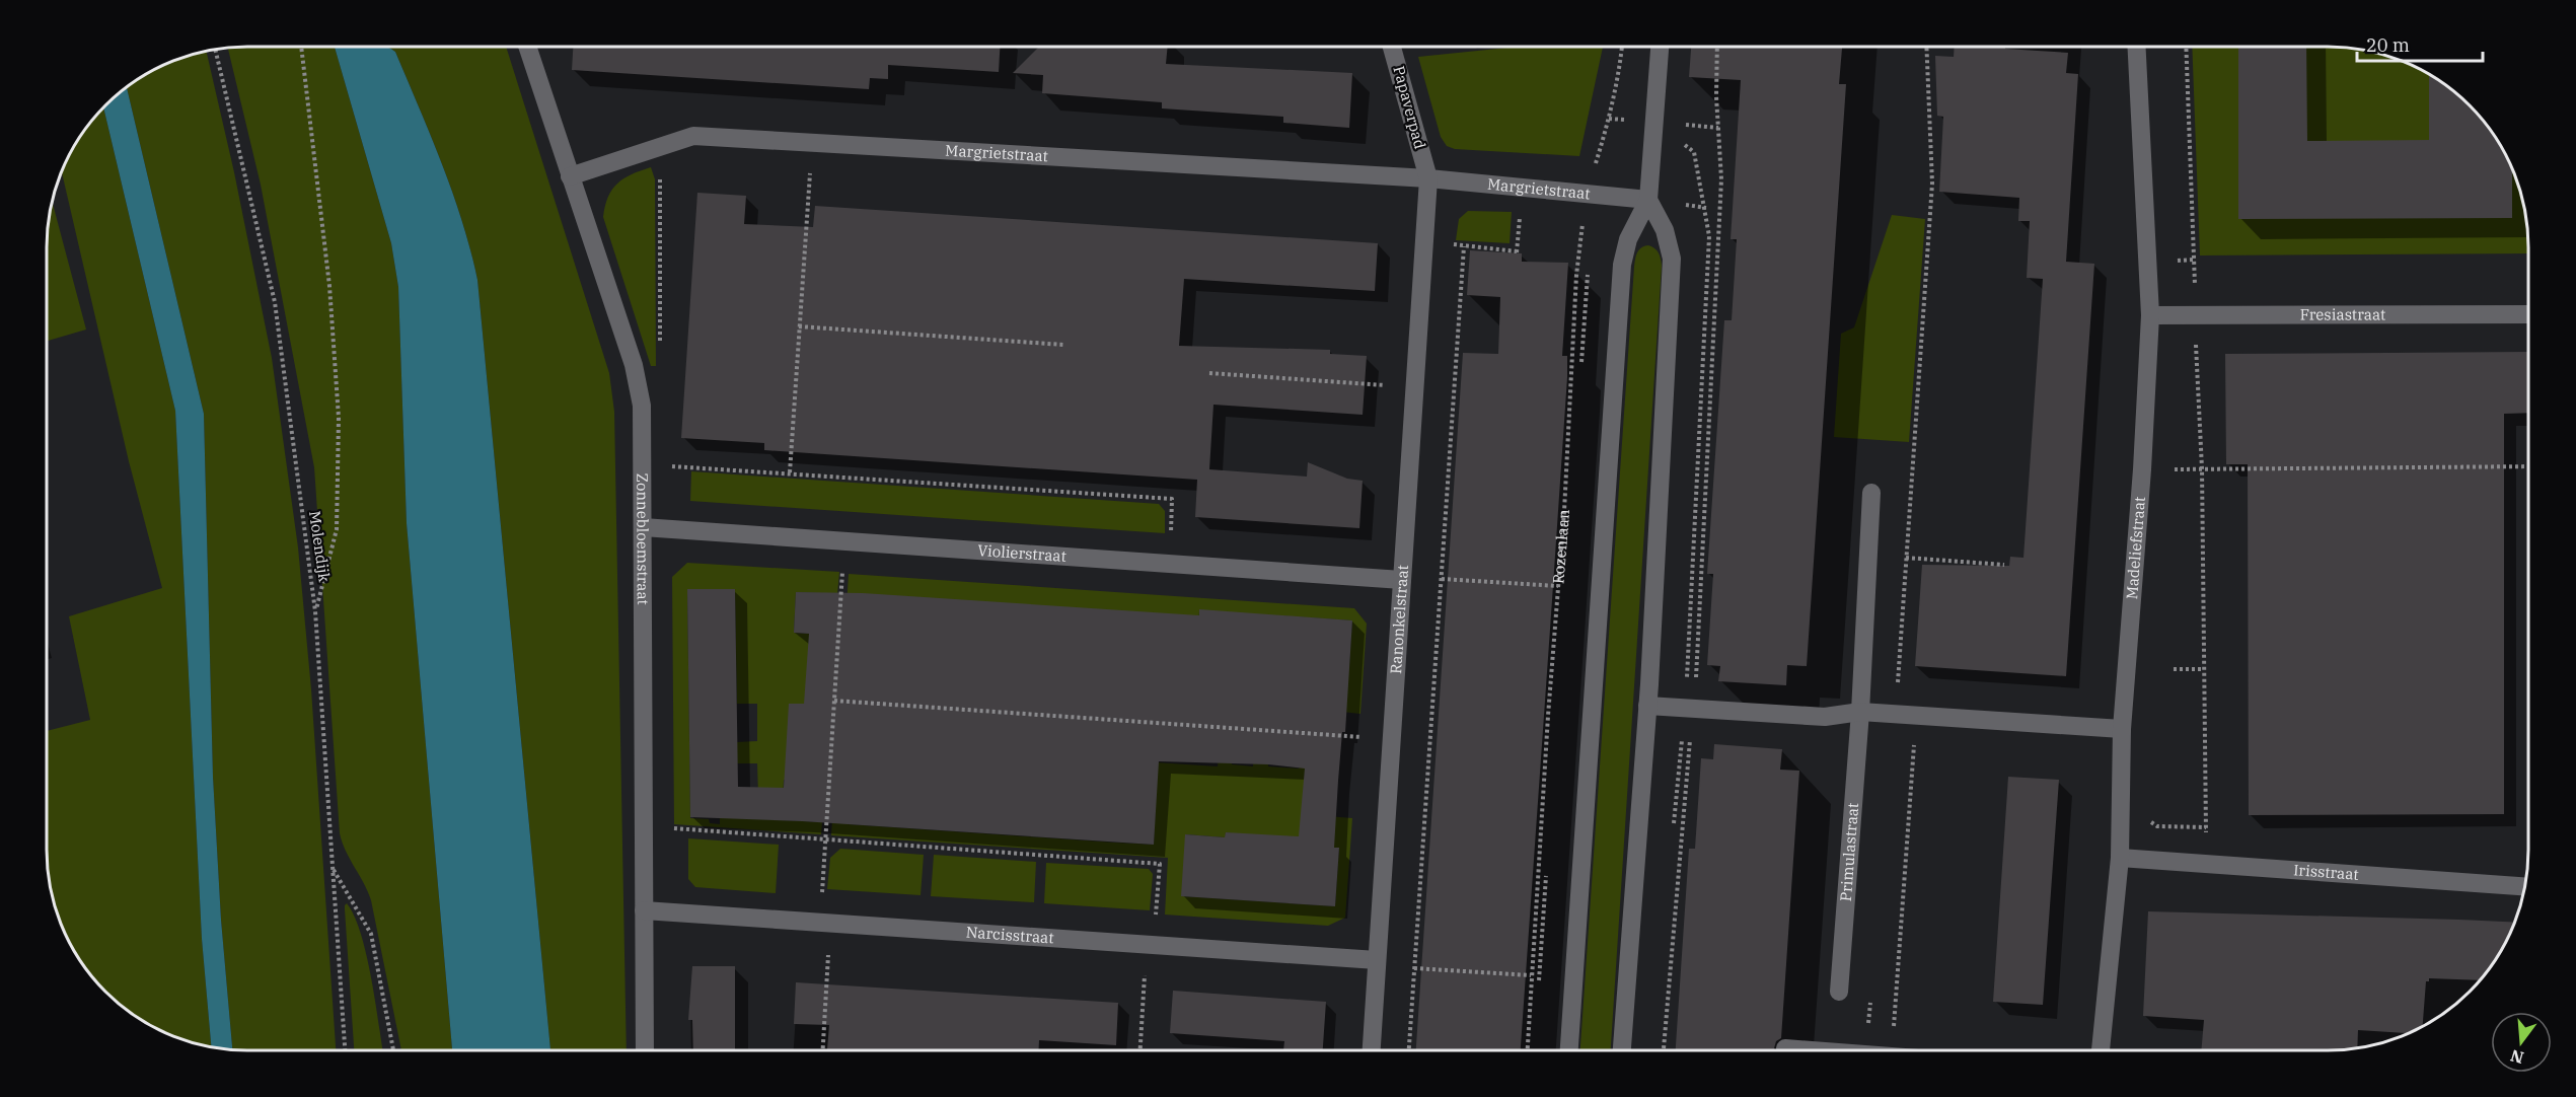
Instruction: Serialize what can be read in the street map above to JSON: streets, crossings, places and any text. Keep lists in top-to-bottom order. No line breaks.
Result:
{"streets":{"street":["Papaverpad","Margrietstraat","Fresiastraat","Zonnebloemstraat","Madeliefstraat","Violierstraat","Ranonkelstraat","Primulastraat","Irisstraat","Narcisstraat"],"path":["Molendijk","Rozenlaan"]},"crossings":[["Papaverpad","Margrietstraat"],["Papaverpad","Ranonkelstraat"],["Margrietstraat","Zonnebloemstraat"],["Margrietstraat","Rozenlaan"],["Margrietstraat","Ranonkelstraat"],["Fresiastraat","Madeliefstraat"],["Zonnebloemstraat","Violierstraat"],["Zonnebloemstraat","Narcisstraat"],["Madeliefstraat","Irisstraat"],["Violierstraat","Ranonkelstraat"],["Ranonkelstraat","Narcisstraat"]],"scale_bar":"20 m","north":"bottom"}
